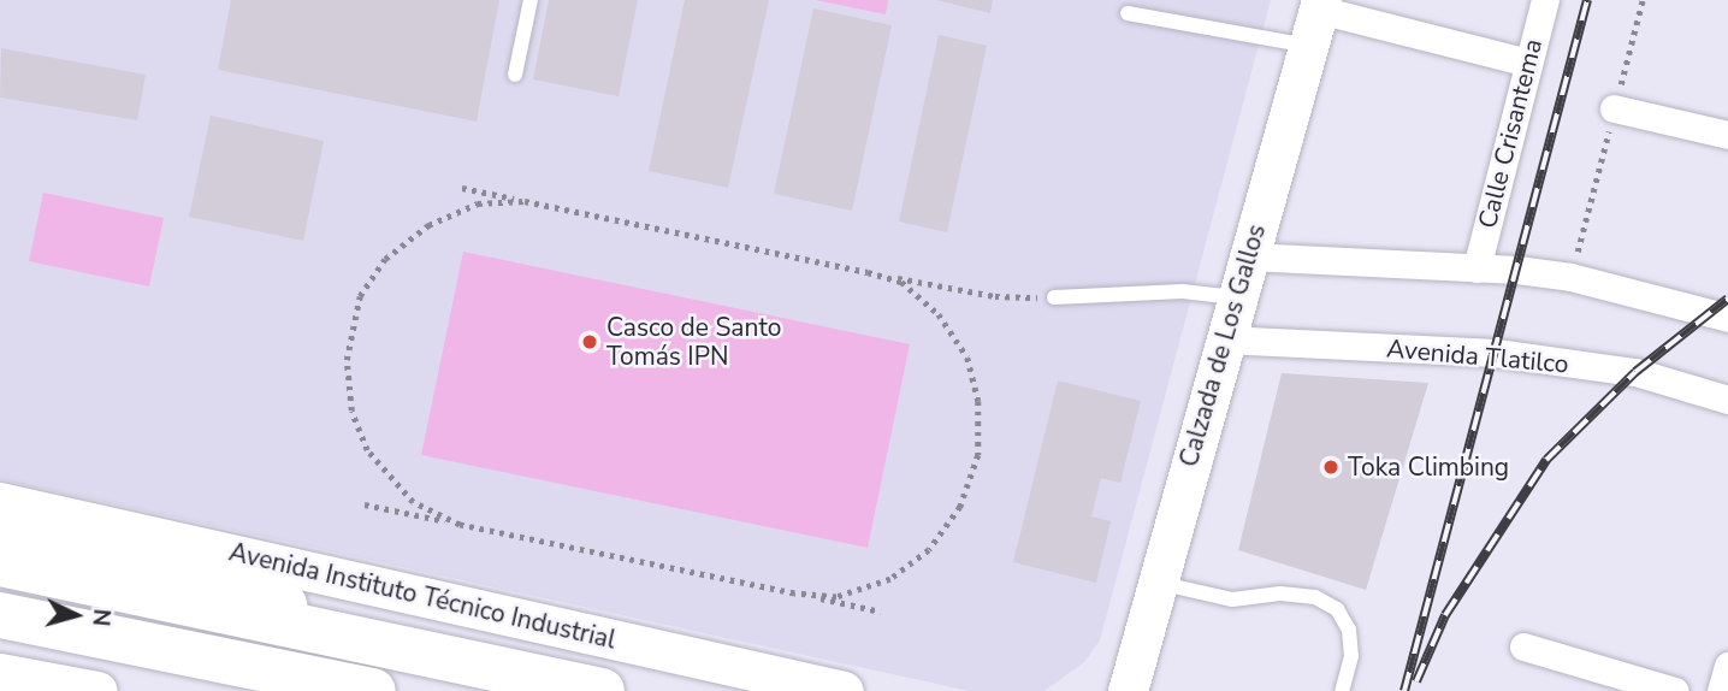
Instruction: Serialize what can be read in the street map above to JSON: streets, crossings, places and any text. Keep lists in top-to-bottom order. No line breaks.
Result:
{"streets":{"main road":["Calzada de Los Gallos","Avenida Instituto Técnico Industrial"],"street":["Calle Crisantema","Avenida Tlatilco"]},"crossings":[["Calzada de Los Gallos","Avenida Tlatilco"]],"places":["Casco de Santo Tomás IPN","Toka Climbing"],"north":"right"}
